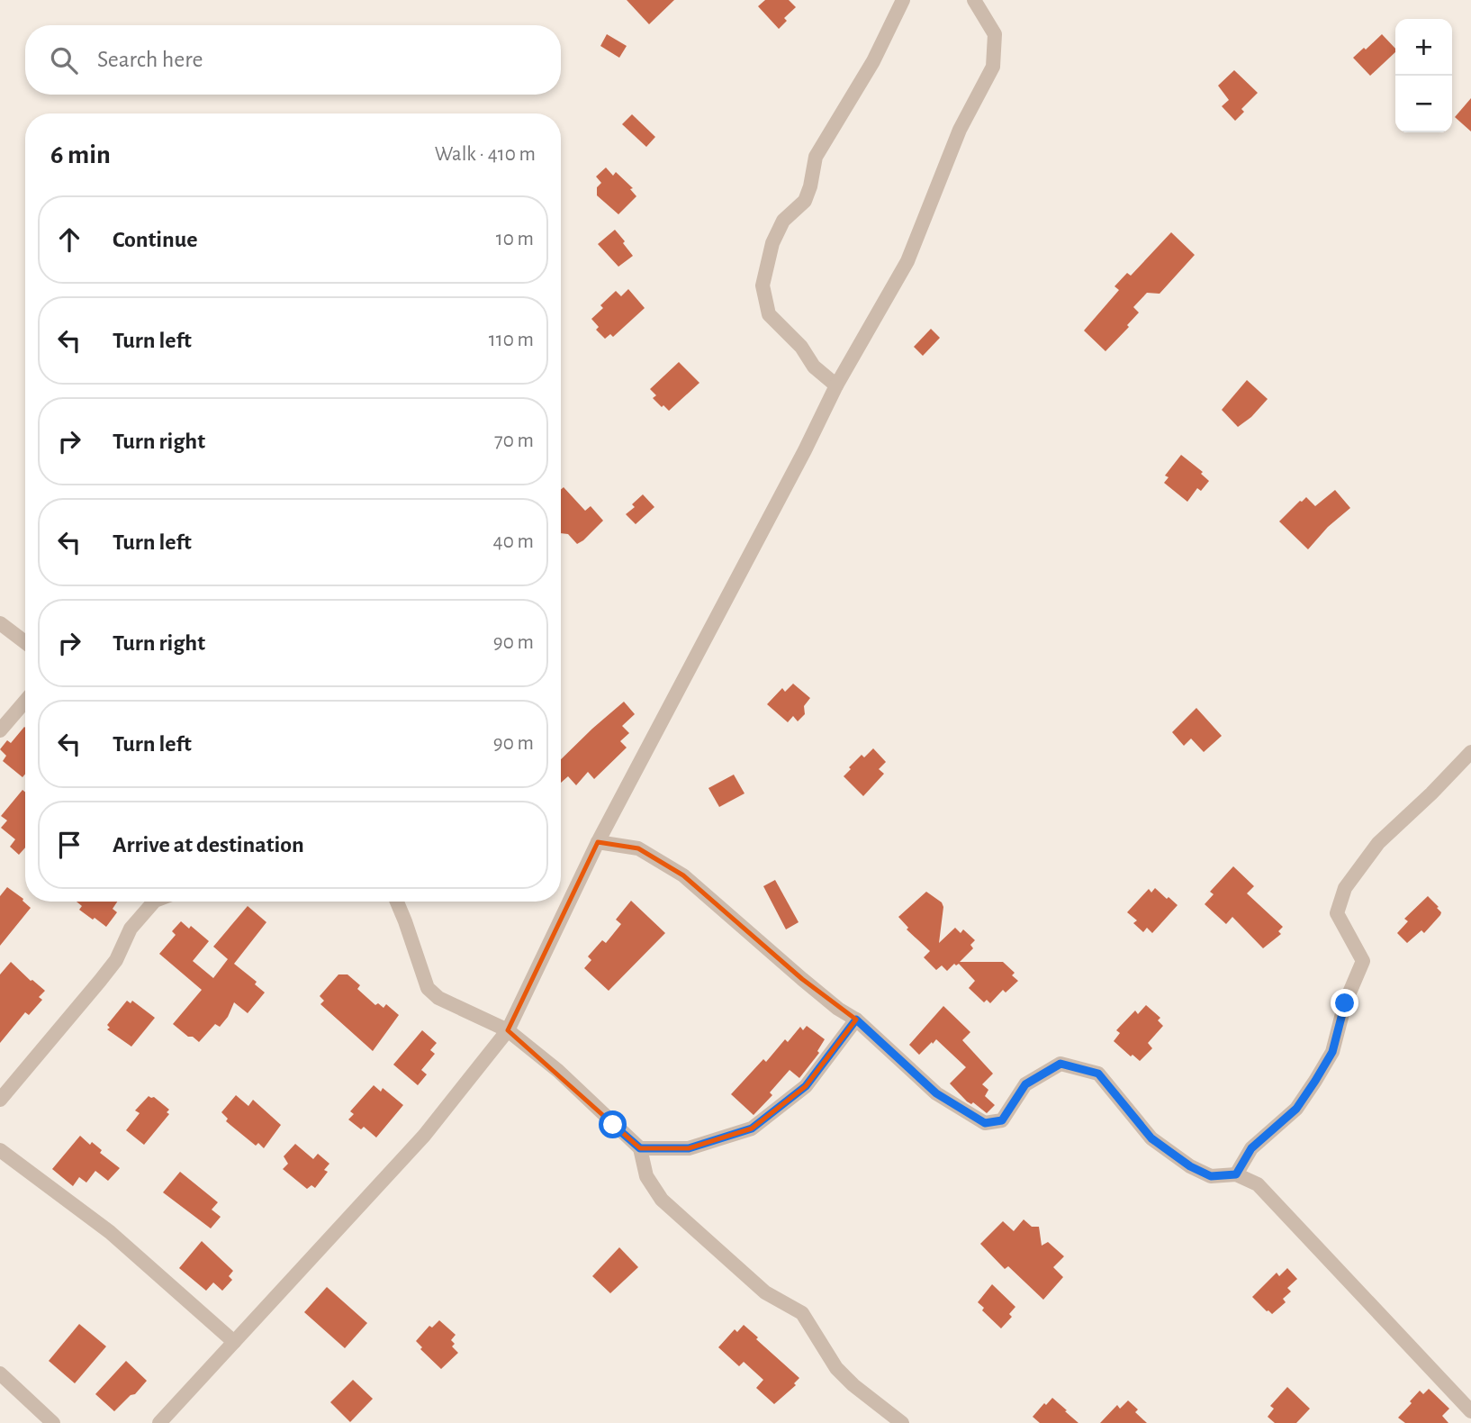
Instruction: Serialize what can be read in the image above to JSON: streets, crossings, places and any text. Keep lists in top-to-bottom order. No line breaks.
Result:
{"page":{"map_buttons":["+","−"],"search":"Search here","heading":["6 min","Walk · 410 m"],"list":[["Continue","10 m"],["Turn left","110 m"],["Turn right","70 m"],["Turn left","40 m"],["Turn right","90 m"],["Turn left","90 m"],"Arrive at destination"]}}
